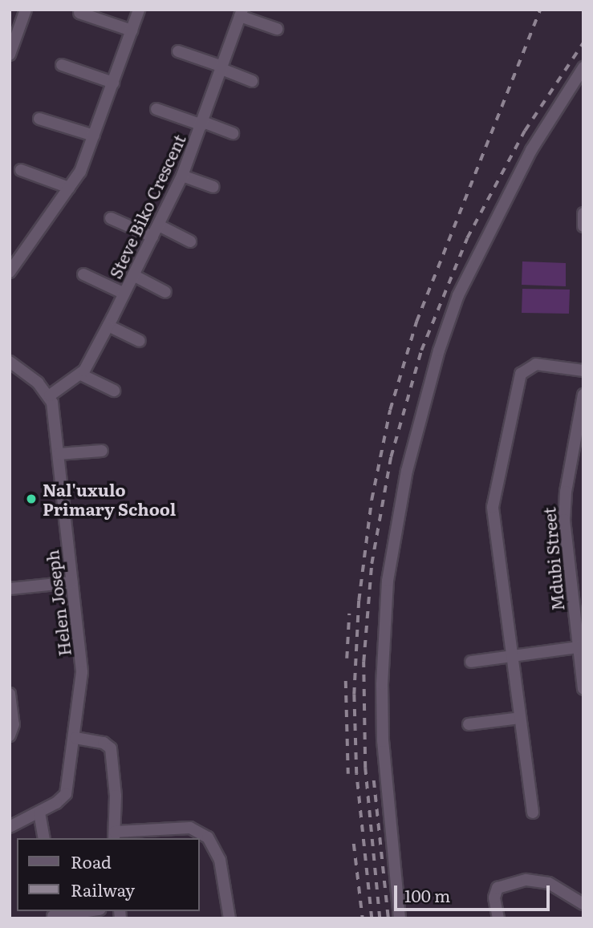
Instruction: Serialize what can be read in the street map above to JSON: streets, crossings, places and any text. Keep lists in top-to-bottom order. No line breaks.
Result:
{"streets":{"street":["Steve Biko Crescent","Mdubi Street","Helen Joseph"]},"crossings":[["Steve Biko Crescent","Helen Joseph"]],"places":["Nal'uxulo Primary School"],"legend":["Road","Railway"],"scale_bar":"100 m"}
